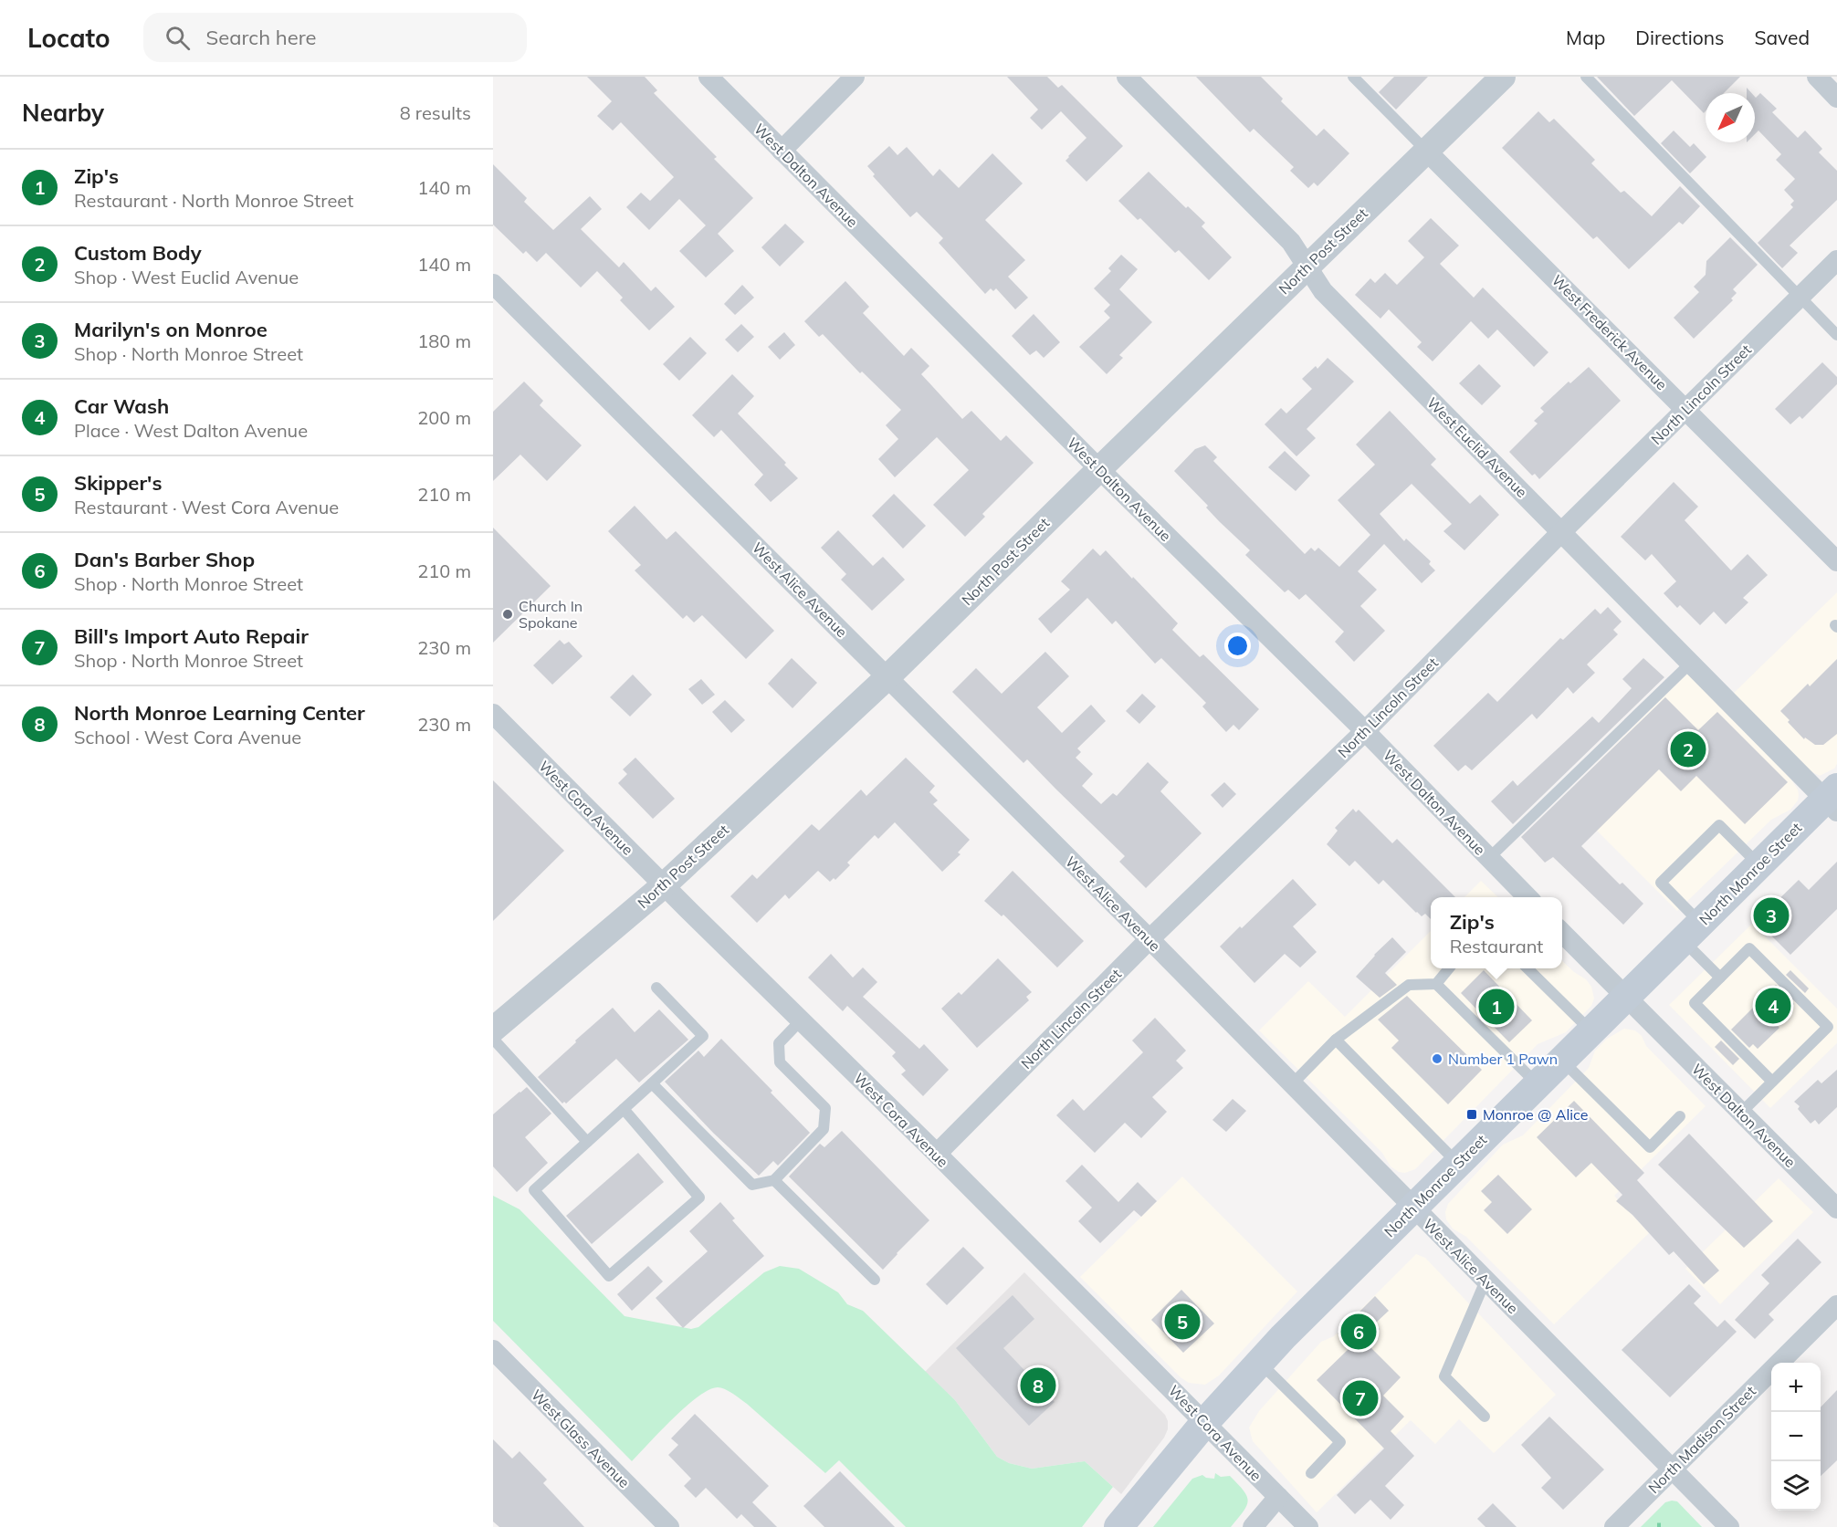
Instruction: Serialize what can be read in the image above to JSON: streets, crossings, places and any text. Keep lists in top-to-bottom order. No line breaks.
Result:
{"streets":{"main road":["North Monroe Street"],"street":["West Dalton Avenue","North Post Street","West Frederick Avenue","North Lincoln Street","West Euclid Avenue","West Alice Avenue","West Cora Avenue","West Glass Avenue","North Madison Street"]},"crossings":[["West Dalton Avenue","North Post Street"],["West Dalton Avenue","North Lincoln Street"],["West Dalton Avenue","North Monroe Street"],["North Post Street","West Frederick Avenue"],["North Post Street","West Euclid Avenue"],["North Post Street","West Alice Avenue"],["North Post Street","West Cora Avenue"],["West Frederick Avenue","North Lincoln Street"],["North Lincoln Street","West Euclid Avenue"],["North Lincoln Street","West Alice Avenue"],["North Lincoln Street","West Cora Avenue"],["West Euclid Avenue","North Monroe Street"],["West Alice Avenue","North Monroe Street"],["West Alice Avenue","North Madison Street"],["West Cora Avenue","North Monroe Street"]],"places":{"other":["Church In Spokane","Number 1 Pawn"],"transit":["Monroe @ Alice"]},"north":"bottom left","page":{"header":"Locato","search":"Search here","nav":["Map","Directions","Saved"],"heading":["Nearby","8 results"],"list":[{"mark":"1","name":"Zip's","note":"Restaurant · North Monroe Street","value":"140 m"},{"mark":"2","name":"Custom Body","note":"Shop · West Euclid Avenue","value":"140 m"},{"mark":"3","name":"Marilyn's on Monroe","note":"Shop · North Monroe Street","value":"180 m"},{"mark":"4","name":"Car Wash","note":"Place · West Dalton Avenue","value":"200 m"},{"mark":"5","name":"Skipper's","note":"Restaurant · West Cora Avenue","value":"210 m"},{"mark":"6","name":"Dan's Barber Shop","note":"Shop · North Monroe Street","value":"210 m"},{"mark":"7","name":"Bill's Import Auto Repair","note":"Shop · North Monroe Street","value":"230 m"},{"mark":"8","name":"North Monroe Learning Center","note":"School · West Cora Avenue","value":"230 m"}],"pins":["2","3","4","1","5","6","8","7"],"popup":["Zip's","Restaurant"],"map_buttons":["+","−"]}}
